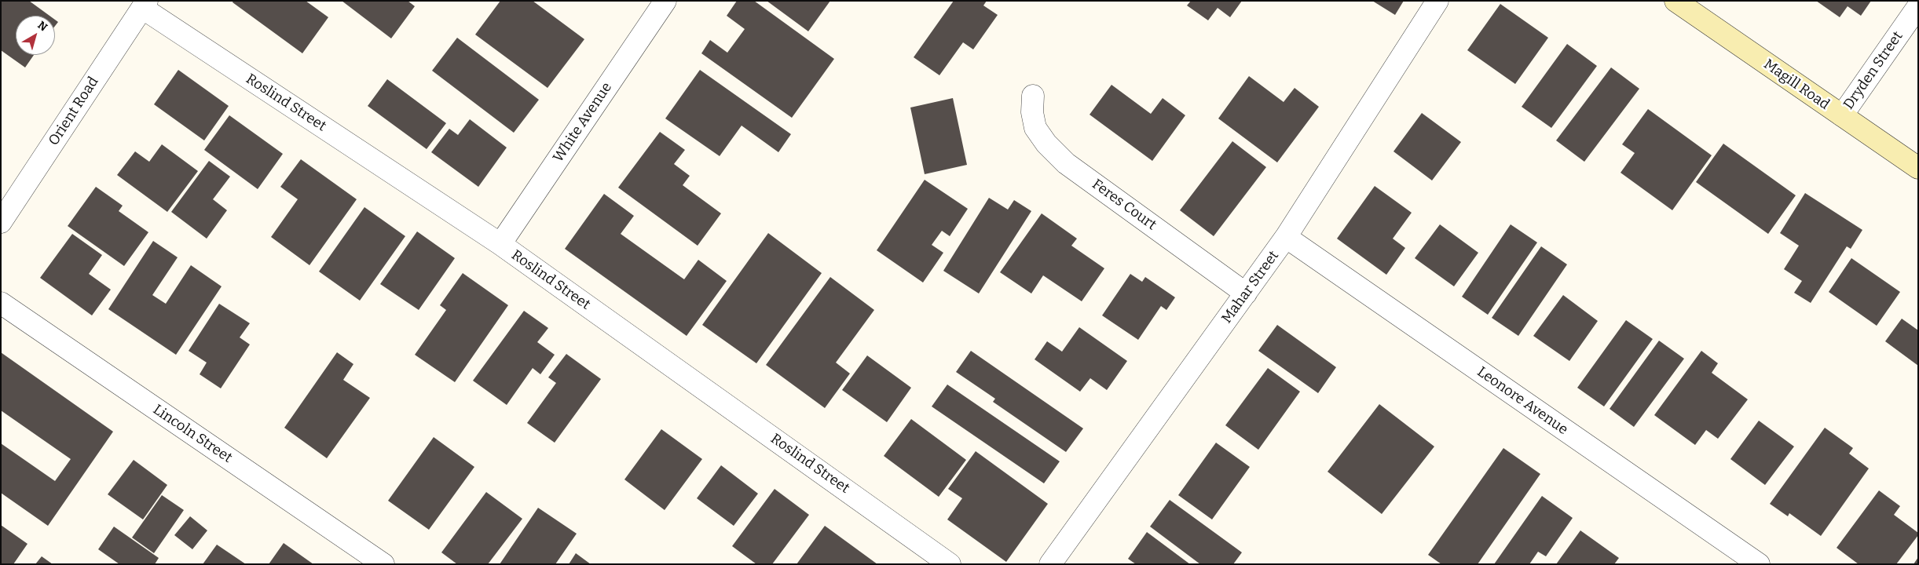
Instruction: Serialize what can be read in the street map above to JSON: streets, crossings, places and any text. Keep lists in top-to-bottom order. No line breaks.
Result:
{"streets":{"main road":["Magill Road"],"street":["Dryden Street","Roslind Street","Orient Road","White Avenue","Feres Court","Mahar Street","Leonore Avenue","Lincoln Street"]},"crossings":[["Dryden Street","Magill Road"],["Roslind Street","Orient Road"],["Roslind Street","White Avenue"],["Feres Court","Mahar Street"],["Mahar Street","Leonore Avenue"]],"north":"top right"}
